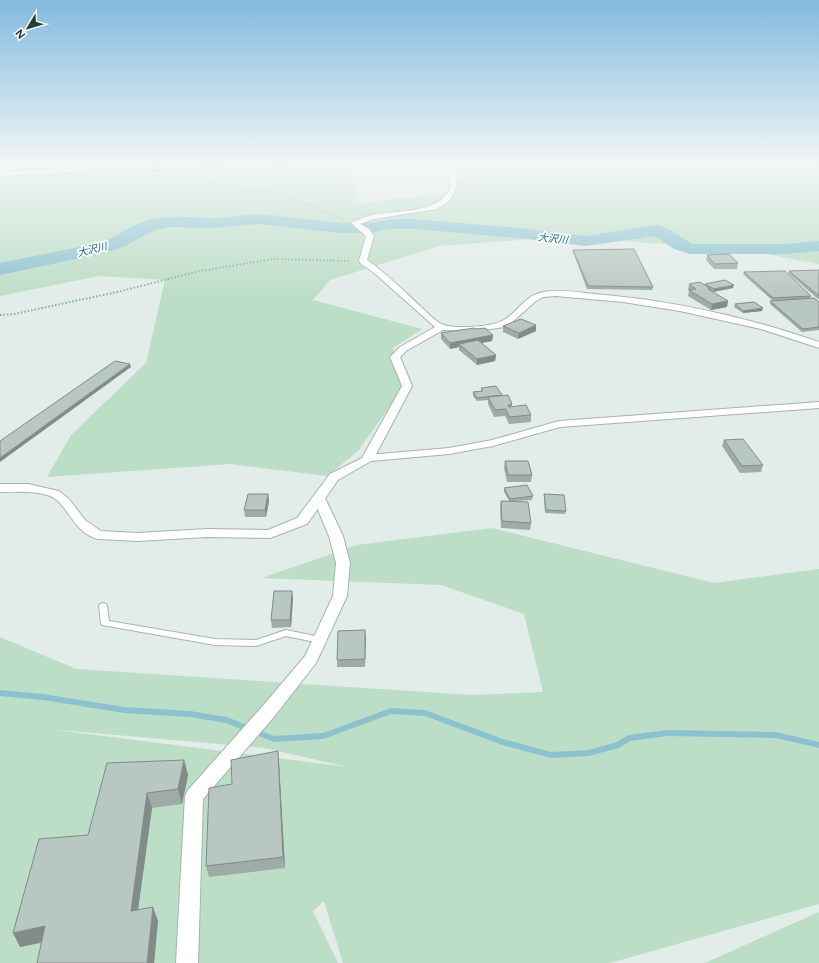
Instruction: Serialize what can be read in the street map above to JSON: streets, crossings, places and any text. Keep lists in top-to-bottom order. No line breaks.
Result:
{"water":["大沢川"],"north":"bottom left"}
